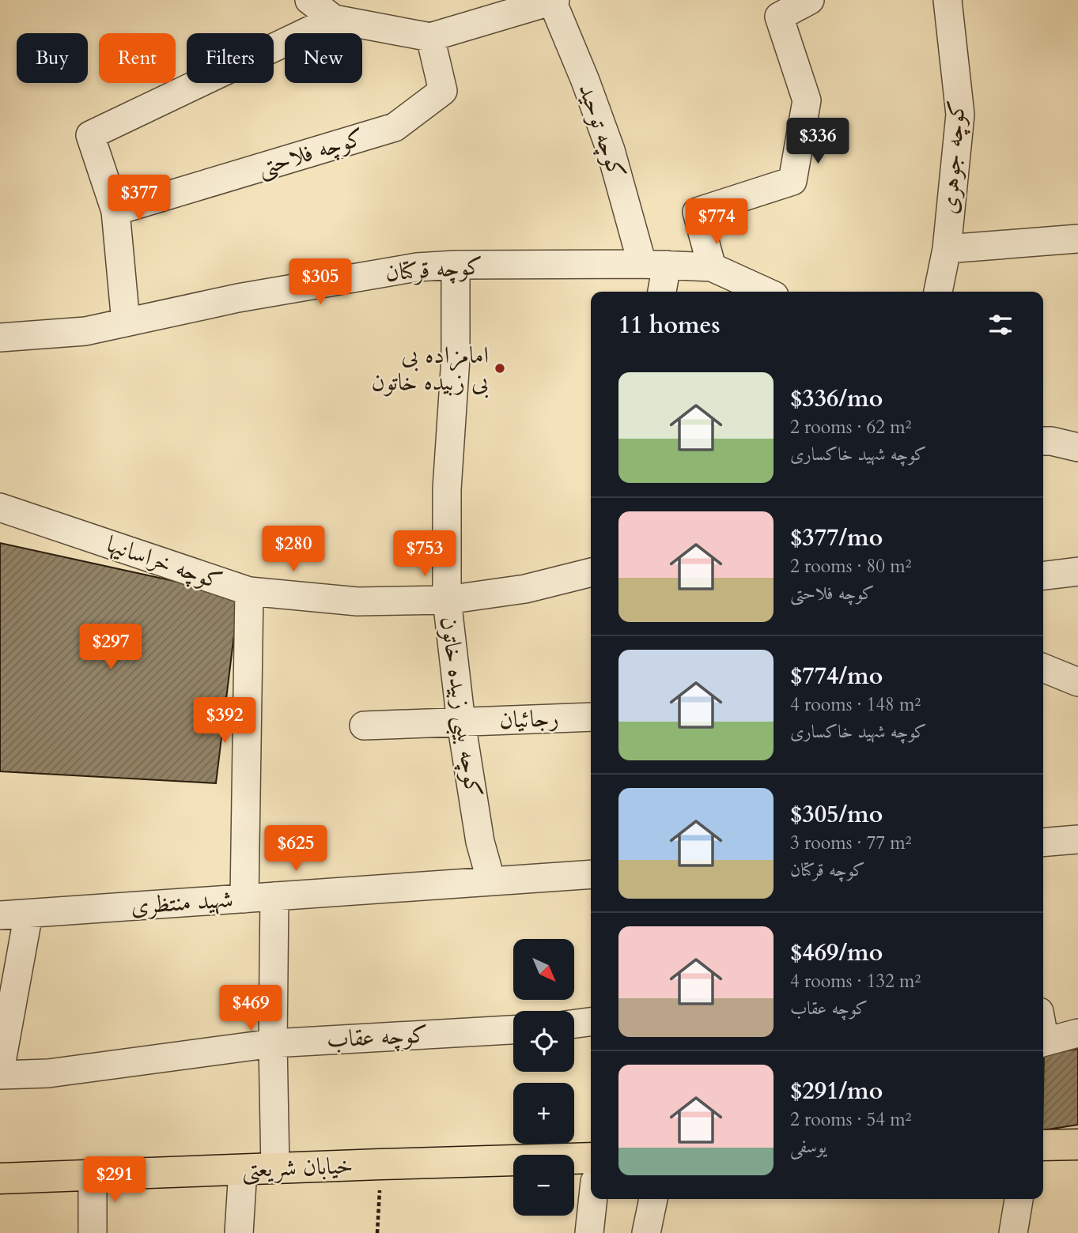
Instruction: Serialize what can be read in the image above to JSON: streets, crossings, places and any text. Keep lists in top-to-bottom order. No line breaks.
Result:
{"streets":{"main road":["خیابان شریعتی"],"street":["کوچه توحید","کوچه فلاحتی","کوچه جوهری","کوچه قرکتان","کوچه خراسانیها","کوچه بیبی زبیده خاتون","رجائیان","شهید منتظری","کوچه عقاب"]},"crossings":[["کوچه توحید","کوچه قرکتان"],["کوچه قرکتان","کوچه بیبی زبیده خاتون"],["کوچه خراسانیها","کوچه بیبی زبیده خاتون"],["کوچه بیبی زبیده خاتون","رجائیان"],["کوچه بیبی زبیده خاتون","شهید منتظری"]],"places":["امامزاده بی بی زبیده خاتون"],"north":"bottom right","page":{"chip":["Buy","Rent","Filters","New"],"price":["$336","$377","$774","$305","$280","$753","$297","$392","$625","$469","$291"],"heading":"11 homes","list":[{"name":"$336/mo","note":"2 rooms · 62 m² · کوچه شهید خاکساری"},{"name":"$377/mo","note":"2 rooms · 80 m² · کوچه فلاحتی"},{"name":"$774/mo","note":"4 rooms · 148 m² · کوچه شهید خاکساری"},{"name":"$305/mo","note":"3 rooms · 77 m² · کوچه قرکتان"},{"name":"$469/mo","note":"4 rooms · 132 m² · کوچه عقاب"},{"name":"$291/mo","note":"2 rooms · 54 m² · یوسفی"}],"map_buttons":["+","−"]}}
